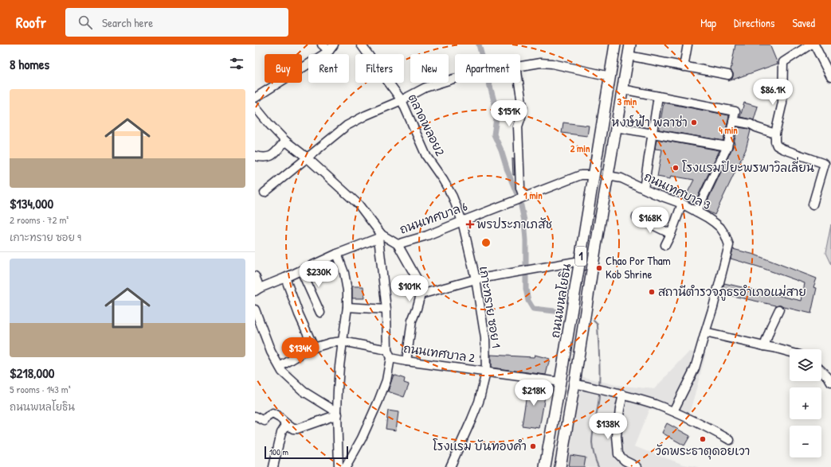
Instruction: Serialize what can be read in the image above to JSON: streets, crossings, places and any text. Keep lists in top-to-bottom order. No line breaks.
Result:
{"streets":{"main road":["1","ถนนพหลโยธิน"],"street":["ตลาดพลอย2","ถนนเทศบาล 3","ถนนเทศบาล 6","เกาะทราย ซอย 1","ถนนเทศบาล 2"]},"crossings":[["ตลาดพลอย2","ถนนเทศบาล 6"],["ตลาดพลอย2","เกาะทราย ซอย 1"],["ถนนเทศบาล 3","1"],["ถนนเทศบาล 6","ถนนพหลโยธิน"],["ถนนเทศบาล 6","เกาะทราย ซอย 1"],["ถนนพหลโยธิน","ถนนเทศบาล 2"],["เกาะทราย ซอย 1","ถนนเทศบาล 2"]],"places":{"other":["หงษ์ฟ้า พลาซ่า","โรงแรมปิยะพรพาวิลเลี่ยน","Chao Por Tham Kob Shrine","สถานีตำรวจภูธรอำเภอแม่สาย","วัดพระธาตุดอยเวา","โรงแรม บันทองคํา"],"health":["พรประภาเภสัช"]},"scale_bar":"100 m","page":{"header":"Roofr","search":"Search here","nav":["Map","Directions","Saved"],"heading":"8 homes","chip":["Buy","Rent","Filters","New","Apartment"],"price":["$86.1K","$151K","$168K","$230K","$101K","$134K","$218K","$138K"],"list":[{"name":"$134,000","note":"2 rooms · 72 m² · เกาะทราย ซอย 9"},{"name":"$218,000","note":"5 rooms · 143 m² · ถนนพหลโยธิน"}],"map_buttons":["+","−"],"scale":"100 m"},"rings":["3 min","4 min","2 min","1 min"]}
